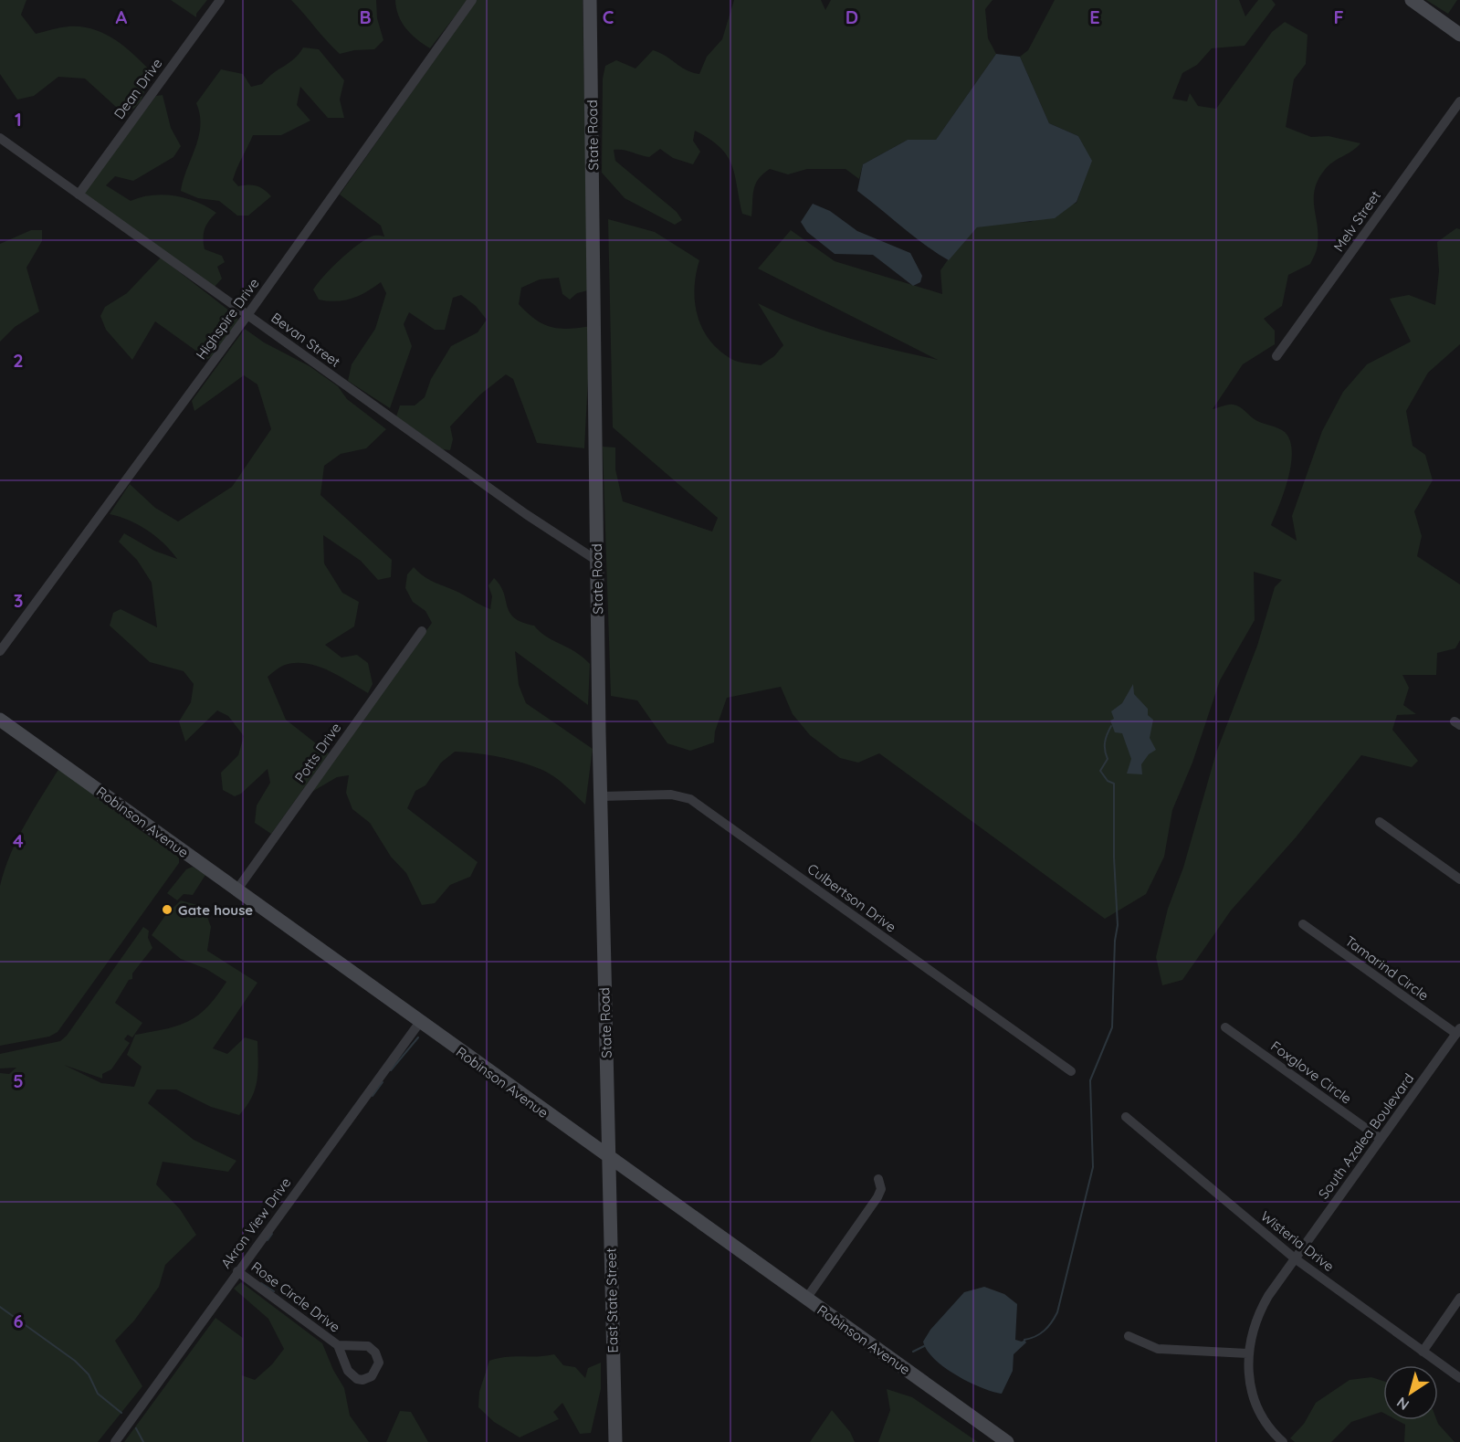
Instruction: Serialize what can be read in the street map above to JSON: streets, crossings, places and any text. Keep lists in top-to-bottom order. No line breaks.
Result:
{"streets":{"street":["Dean Drive","State Road","Melv Street","Highspire Drive","Bevan Street","Potts Drive","Robinson Avenue","Culbertson Drive","Tamarind Circle","Foxglove Circle","South Azalea Boulevard","Akron View Drive","Wisteria Drive","Rose Circle Drive","East State Street"]},"crossings":[["Dean Drive","Bevan Street"],["State Road","Bevan Street"],["State Road","Robinson Avenue"],["State Road","Culbertson Drive"],["State Road","East State Street"],["Highspire Drive","Bevan Street"],["Potts Drive","Robinson Avenue"],["Robinson Avenue","Akron View Drive"],["Robinson Avenue","East State Street"],["Tamarind Circle","South Azalea Boulevard"],["Foxglove Circle","South Azalea Boulevard"],["South Azalea Boulevard","Wisteria Drive"],["Akron View Drive","Rose Circle Drive"]],"places":["Gate house"],"north":"bottom left","grid":{"columns":["A","B","C","D","E","F"],"rows":["1","2","3","4","5","6"]}}
